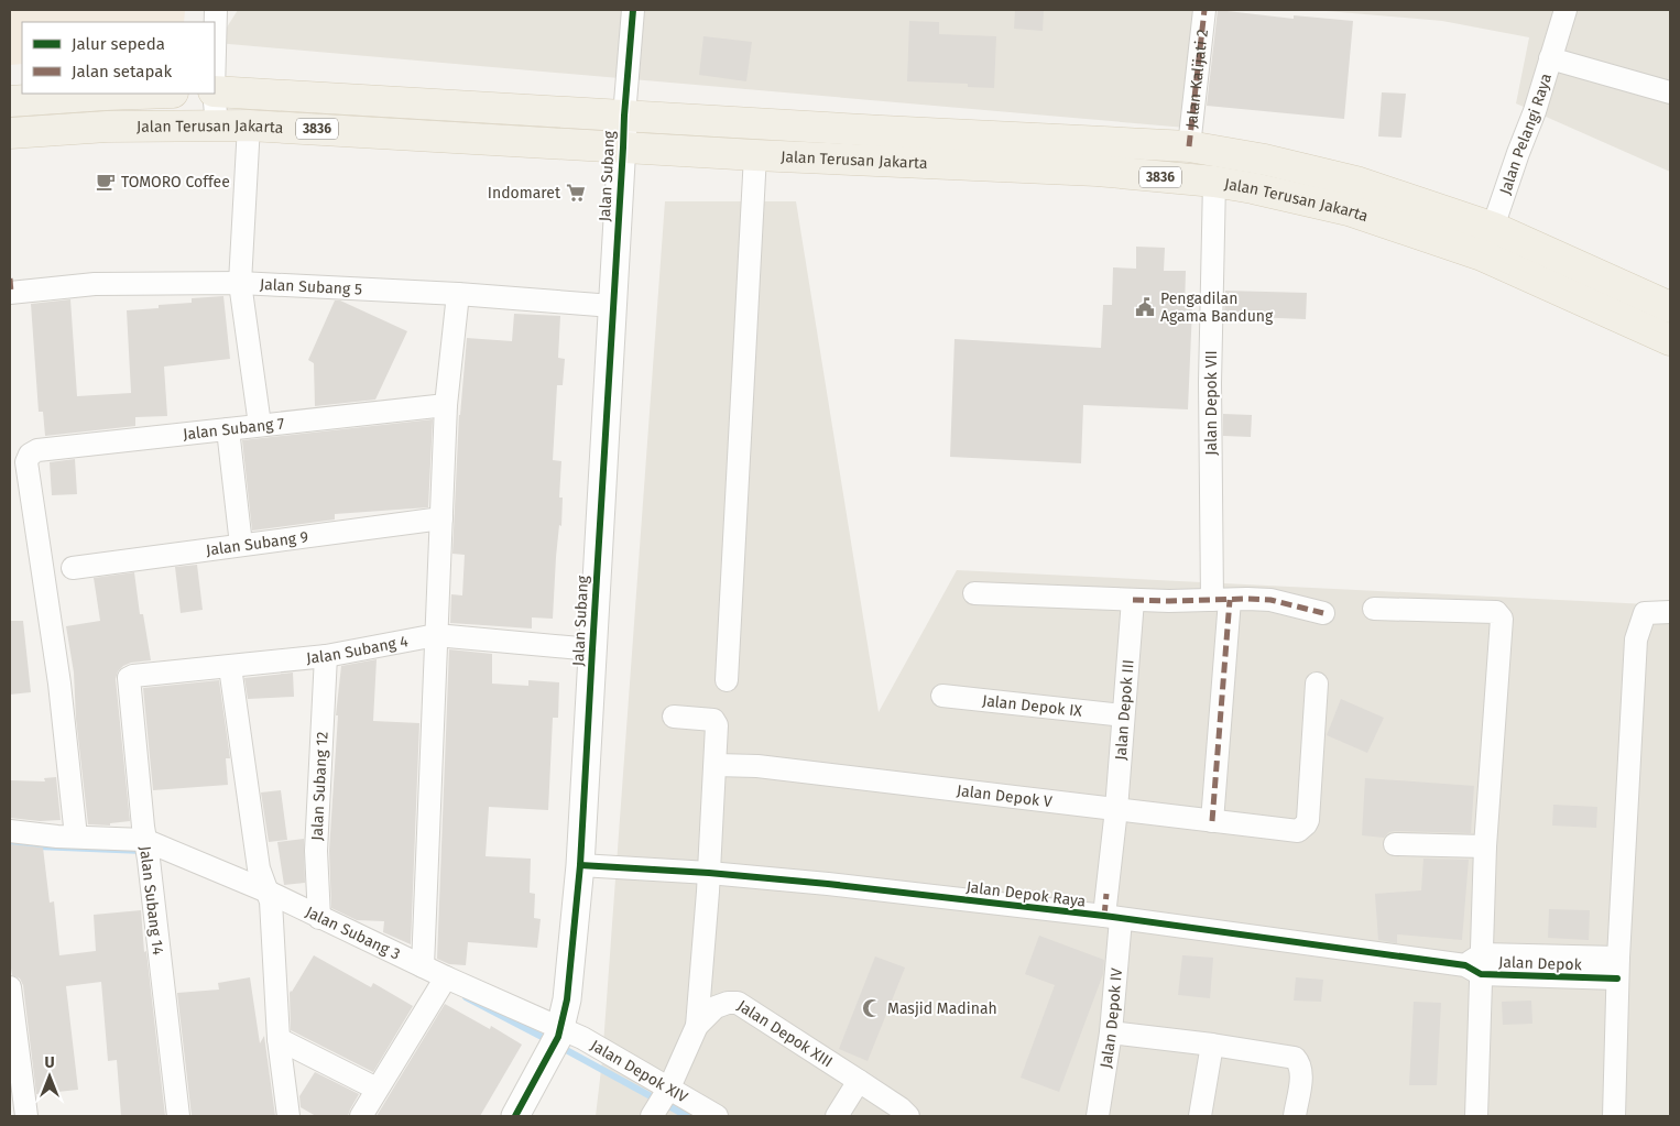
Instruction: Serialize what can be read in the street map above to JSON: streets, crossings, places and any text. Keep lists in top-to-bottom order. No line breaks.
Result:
{"streets":{"main road":["Jalan Terusan Jakarta","3836"],"street":["Jalan Kalijati 2","Jalan Pelangi Raya","Jalan Subang","Jalan Subang 5","Jalan Depok VII","Jalan Subang 7","Jalan Subang 9","Jalan Subang 4","Jalan Depok IX","Jalan Depok III","Jalan Subang 12","Jalan Depok V","Jalan Depok Raya","Jalan Subang 14","Jalan Subang 3","Jalan Depok","Jalan Depok IV","Jalan Depok XIII","Jalan Depok XIV"]},"crossings":[["Jalan Kalijati 2","Jalan Terusan Jakarta"],["Jalan Terusan Jakarta","Jalan Pelangi Raya"],["Jalan Terusan Jakarta","Jalan Subang"],["Jalan Terusan Jakarta","Jalan Depok VII"],["Jalan Subang","Jalan Subang 5"],["Jalan Subang","Jalan Subang 4"],["Jalan Subang","Jalan Depok Raya"],["Jalan Subang","Jalan Subang 3"],["Jalan Subang","Jalan Depok XIV"],["Jalan Depok VII","Jalan Depok V"],["Jalan Subang 4","Jalan Subang 12"],["Jalan Subang 4","Jalan Subang 14"],["Jalan Depok IX","Jalan Depok III"],["Jalan Depok III","Jalan Depok V"],["Jalan Depok III","Jalan Depok Raya"],["Jalan Depok III","Jalan Depok IV"],["Jalan Subang 12","Jalan Subang 3"],["Jalan Depok Raya","Jalan Depok"],["Jalan Depok Raya","Jalan Depok IV"],["Jalan Subang 14","Jalan Subang 3"],["Jalan Subang 3","Jalan Depok XIV"],["Jalan Depok XIII","Jalan Depok XIV"]],"places":{"cafe":["TOMORO Coffee"],"supermarket":["Indomaret"],"public building":["Pengadilan Agama Bandung"],"mosque":["Masjid Madinah"]},"legend":["Jalur sepeda","Jalan setapak"],"north":"top"}
